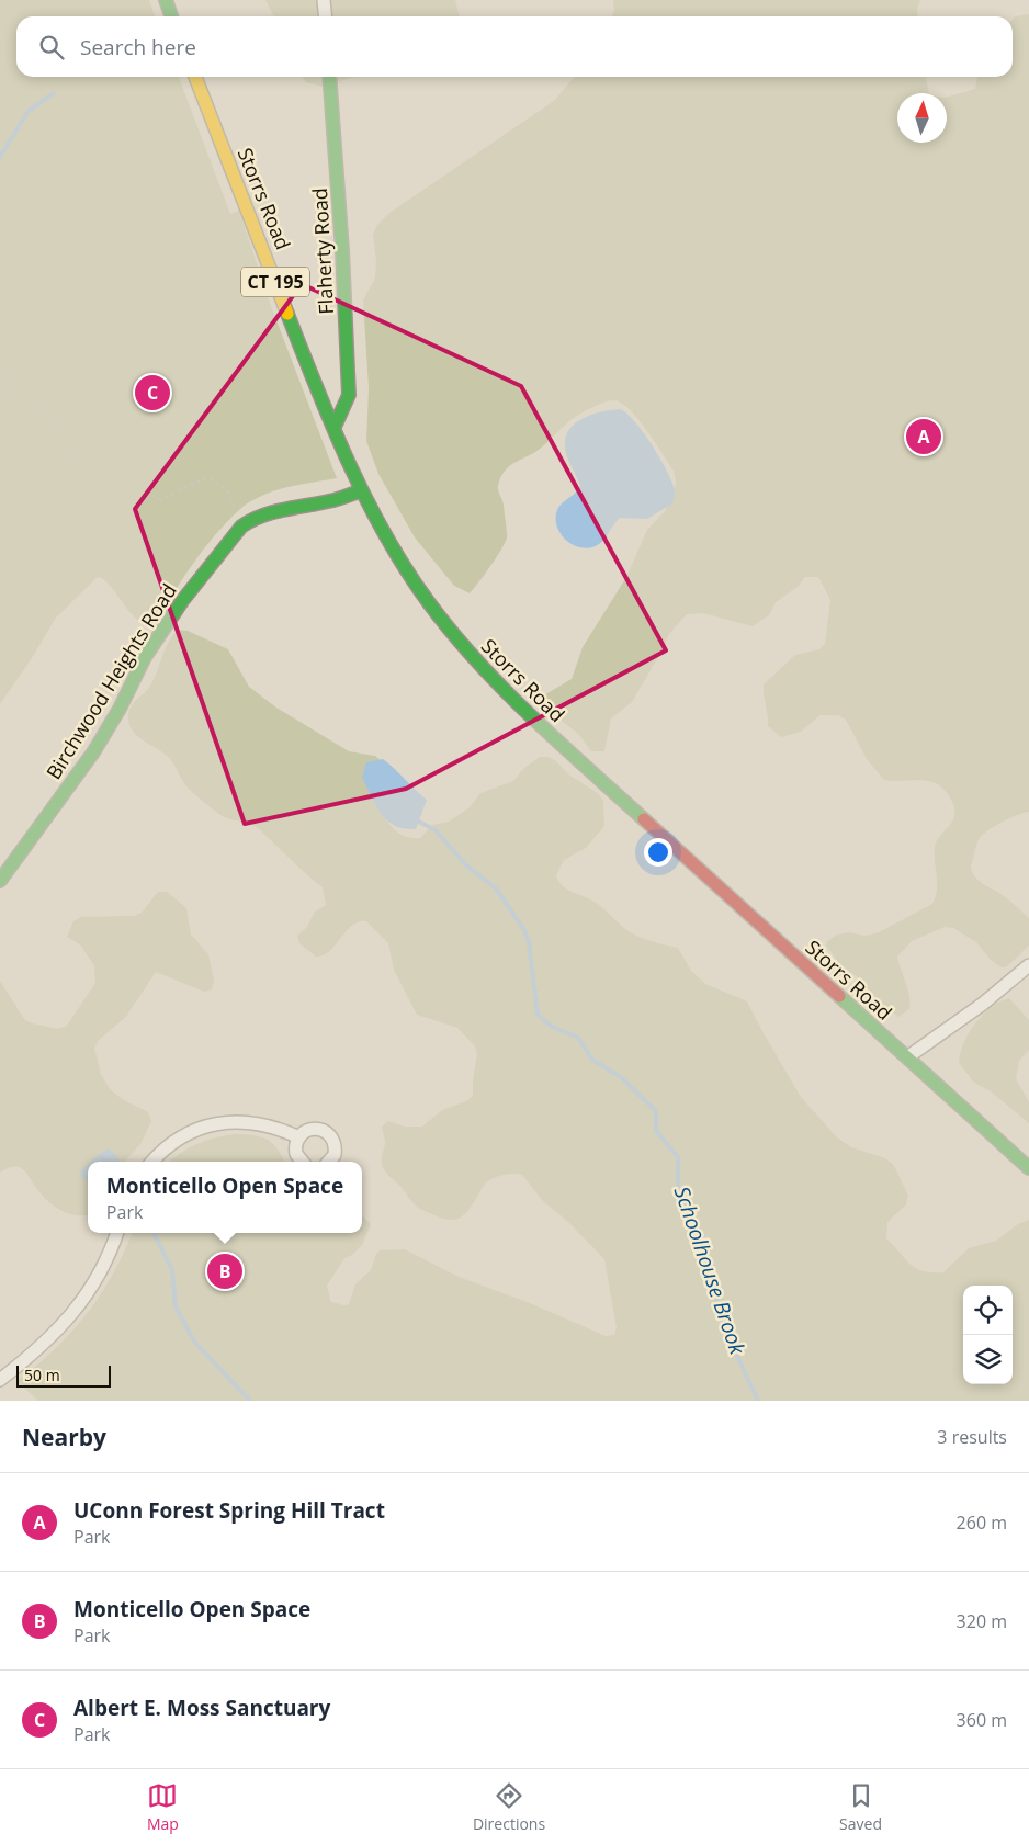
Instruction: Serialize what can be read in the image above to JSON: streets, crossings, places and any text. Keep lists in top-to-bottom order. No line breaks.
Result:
{"streets":{"main road":["Storrs Road","Flaherty Road","CT 195","Birchwood Heights Road"]},"crossings":[["Storrs Road","Flaherty Road"],["Storrs Road","Birchwood Heights Road"]],"water":["Schoolhouse Brook"],"scale_bar":"50 m","north":"top","page":{"search":"Search here","pins":["C","A","B"],"popup":["Monticello Open Space","Park"],"scale":"50 m","heading":["Nearby","3 results"],"list":[{"mark":"A","name":"UConn Forest Spring Hill Tract","note":"Park","value":"260 m"},{"mark":"B","name":"Monticello Open Space","note":"Park","value":"320 m"},{"mark":"C","name":"Albert E. Moss Sanctuary","note":"Park","value":"360 m"}],"nav":["Map","Directions","Saved"]}}
